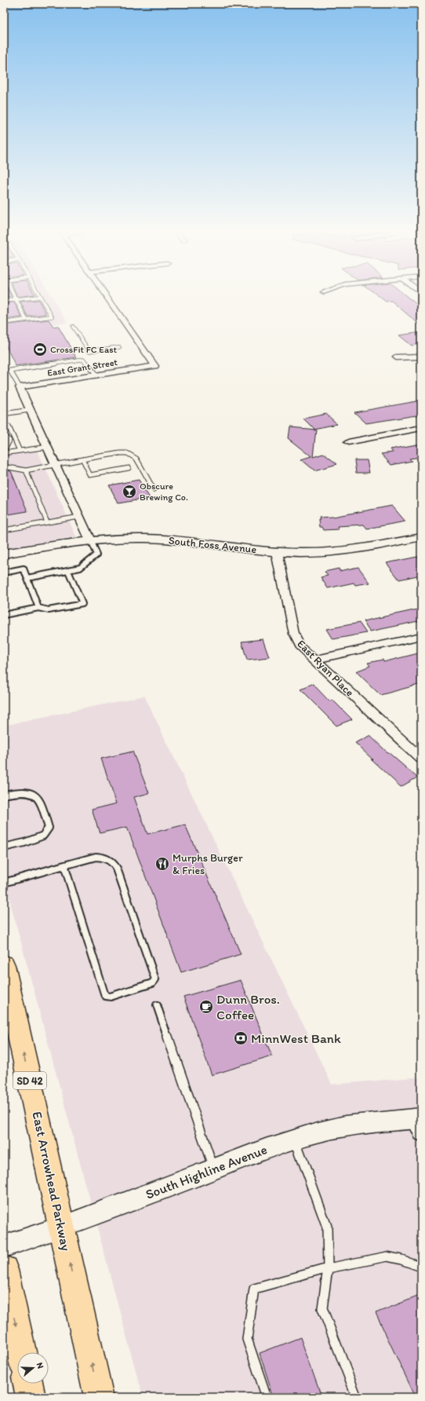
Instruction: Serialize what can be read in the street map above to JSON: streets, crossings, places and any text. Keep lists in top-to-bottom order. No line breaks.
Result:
{"streets":{"main road":["SD 42","East Arrowhead Parkway"],"street":["East Grant Street","South Foss Avenue","East Ryan Place","South Highline Avenue"]},"crossings":[["South Foss Avenue","East Ryan Place"],["South Highline Avenue","East Arrowhead Parkway"]],"one_way":["East Arrowhead Parkway"],"places":{"sports":["CrossFit FC East"],"bar":["Obscure Brewing Co."],"restaurant":["Murphs Burger & Fries"],"cafe":["Dunn Bros. Coffee"],"bank":["MinnWest Bank"]},"north":"right"}
